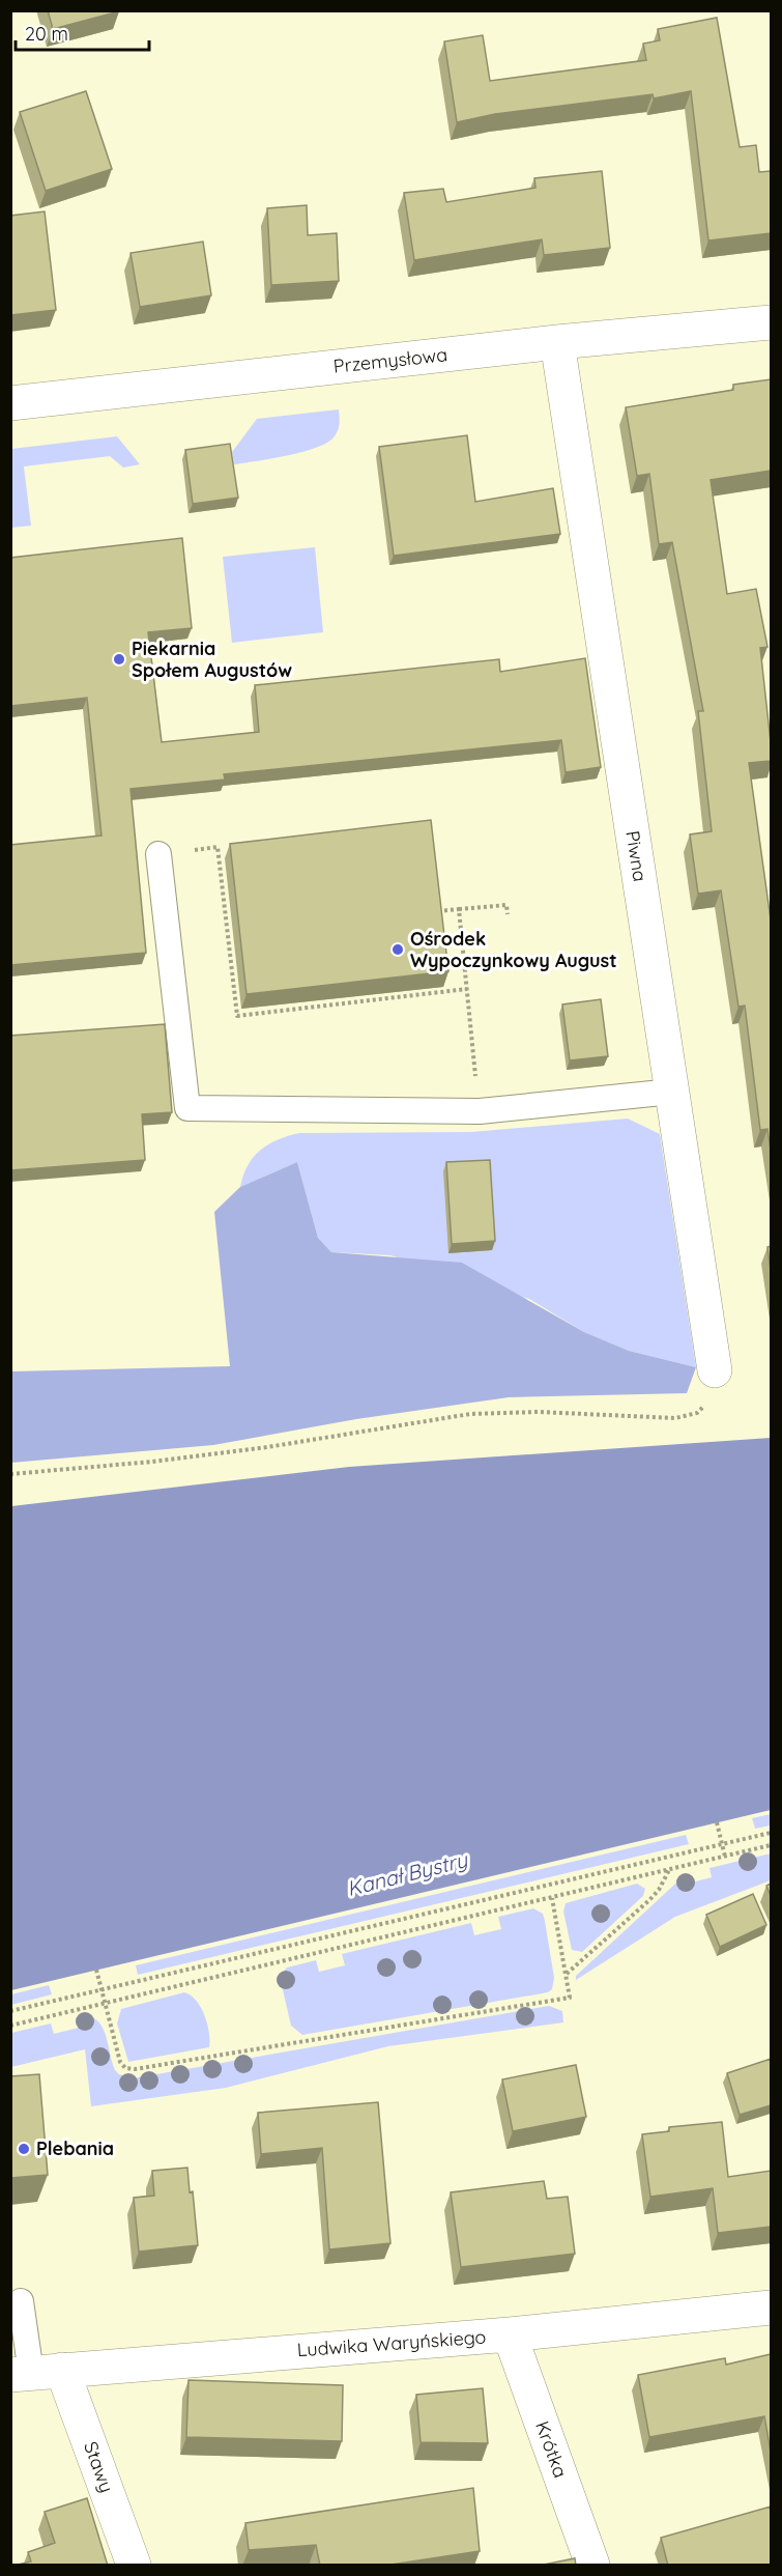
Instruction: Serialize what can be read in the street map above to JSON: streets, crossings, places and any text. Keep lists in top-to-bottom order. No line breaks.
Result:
{"streets":{"street":["Przemysłowa","Piwna","Ludwika Waryńskiego","Krótka","Stawy"]},"crossings":[["Przemysłowa","Piwna"],["Ludwika Waryńskiego","Krótka"],["Ludwika Waryńskiego","Stawy"]],"water":["Kanał Bystry"],"places":["Piekarnia Społem Augustów","Ośrodek Wypoczynkowy August","Plebania"],"scale_bar":"20 m"}
